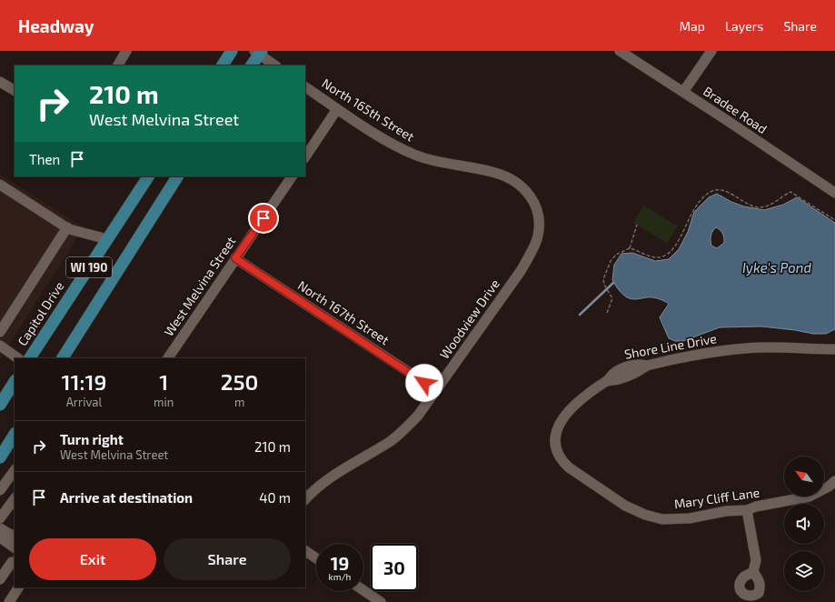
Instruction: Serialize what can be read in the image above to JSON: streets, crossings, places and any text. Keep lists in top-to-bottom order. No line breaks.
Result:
{"streets":{"main road":["WI 190","Capitol Drive"],"street":["North 165th Street","Bradee Road","West Melvina Street","North 167th Street","Woodview Drive","Shore Line Drive","Mary Cliff Lane"]},"crossings":[["North 165th Street","Woodview Drive"],["West Melvina Street","North 167th Street"],["North 167th Street","Woodview Drive"],["Shore Line Drive","Mary Cliff Lane"]],"water":["Iyke's Pond"],"north":"top left","page":{"header":"Headway","nav":["Map","Layers","Share"],"turn":["210 m","West Melvina Street"],"then":"Then","eta":["11:19","Arrival","1","min","250","m"],"list":[{"name":"Turn right","note":"West Melvina Street","value":"210 m"},{"name":"Arrive at destination","value":"40 m"}],"buttons":["Exit","Share"],"speed":"19 km/h","limit":"30"}}
